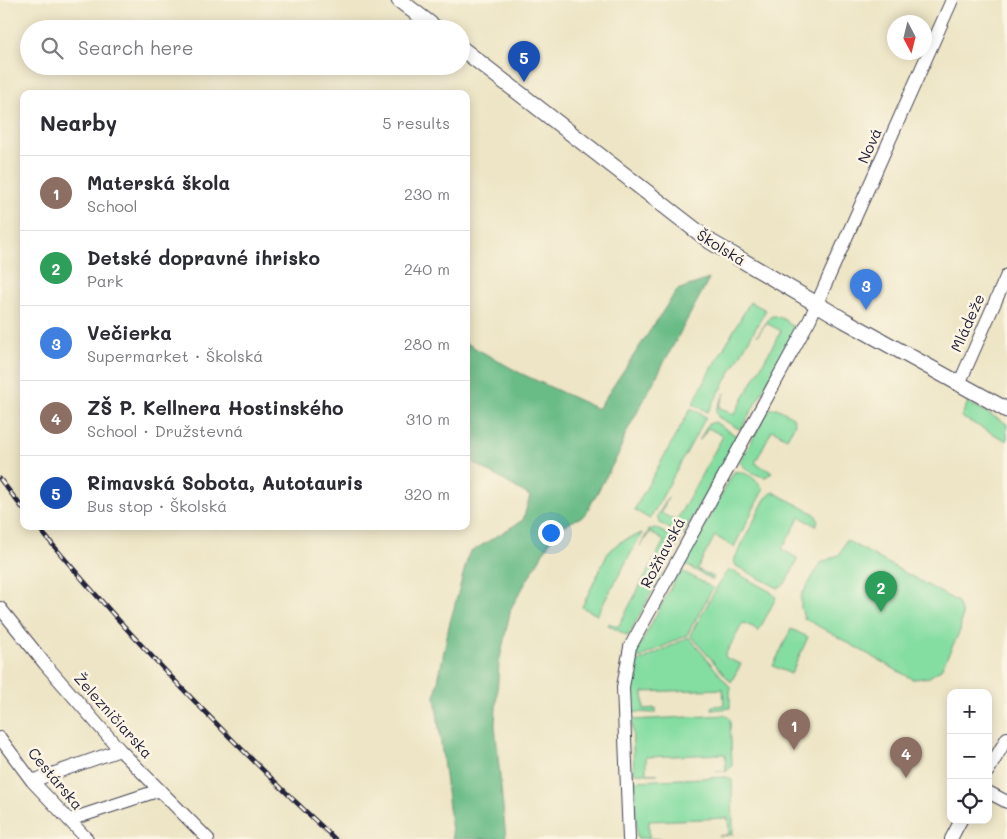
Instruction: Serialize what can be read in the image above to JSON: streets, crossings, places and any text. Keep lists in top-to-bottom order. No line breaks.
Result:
{"streets":{"main road":["Školská"],"street":["Nová","Mládeže","Rožňavská","Železničiarska","Cestárska"]},"crossings":[["Nová","Školská"],["Nová","Rožňavská"],["Školská","Mládeže"],["Školská","Rožňavská"]],"north":"bottom","page":{"search":"Search here","pins":["5","3","2","1","4"],"heading":["Nearby","5 results"],"list":[{"mark":"1","name":"Materská škola","note":"School","value":"230 m"},{"mark":"2","name":"Detské dopravné ihrisko","note":"Park","value":"240 m"},{"mark":"3","name":"Večierka","note":"Supermarket · Školská","value":"280 m"},{"mark":"4","name":"ZŠ P. Kellnera Hostinského","note":"School · Družstevná","value":"310 m"},{"mark":"5","name":"Rimavská Sobota, Autotauris","note":"Bus stop · Školská","value":"320 m"}],"map_buttons":["+","−"]}}
